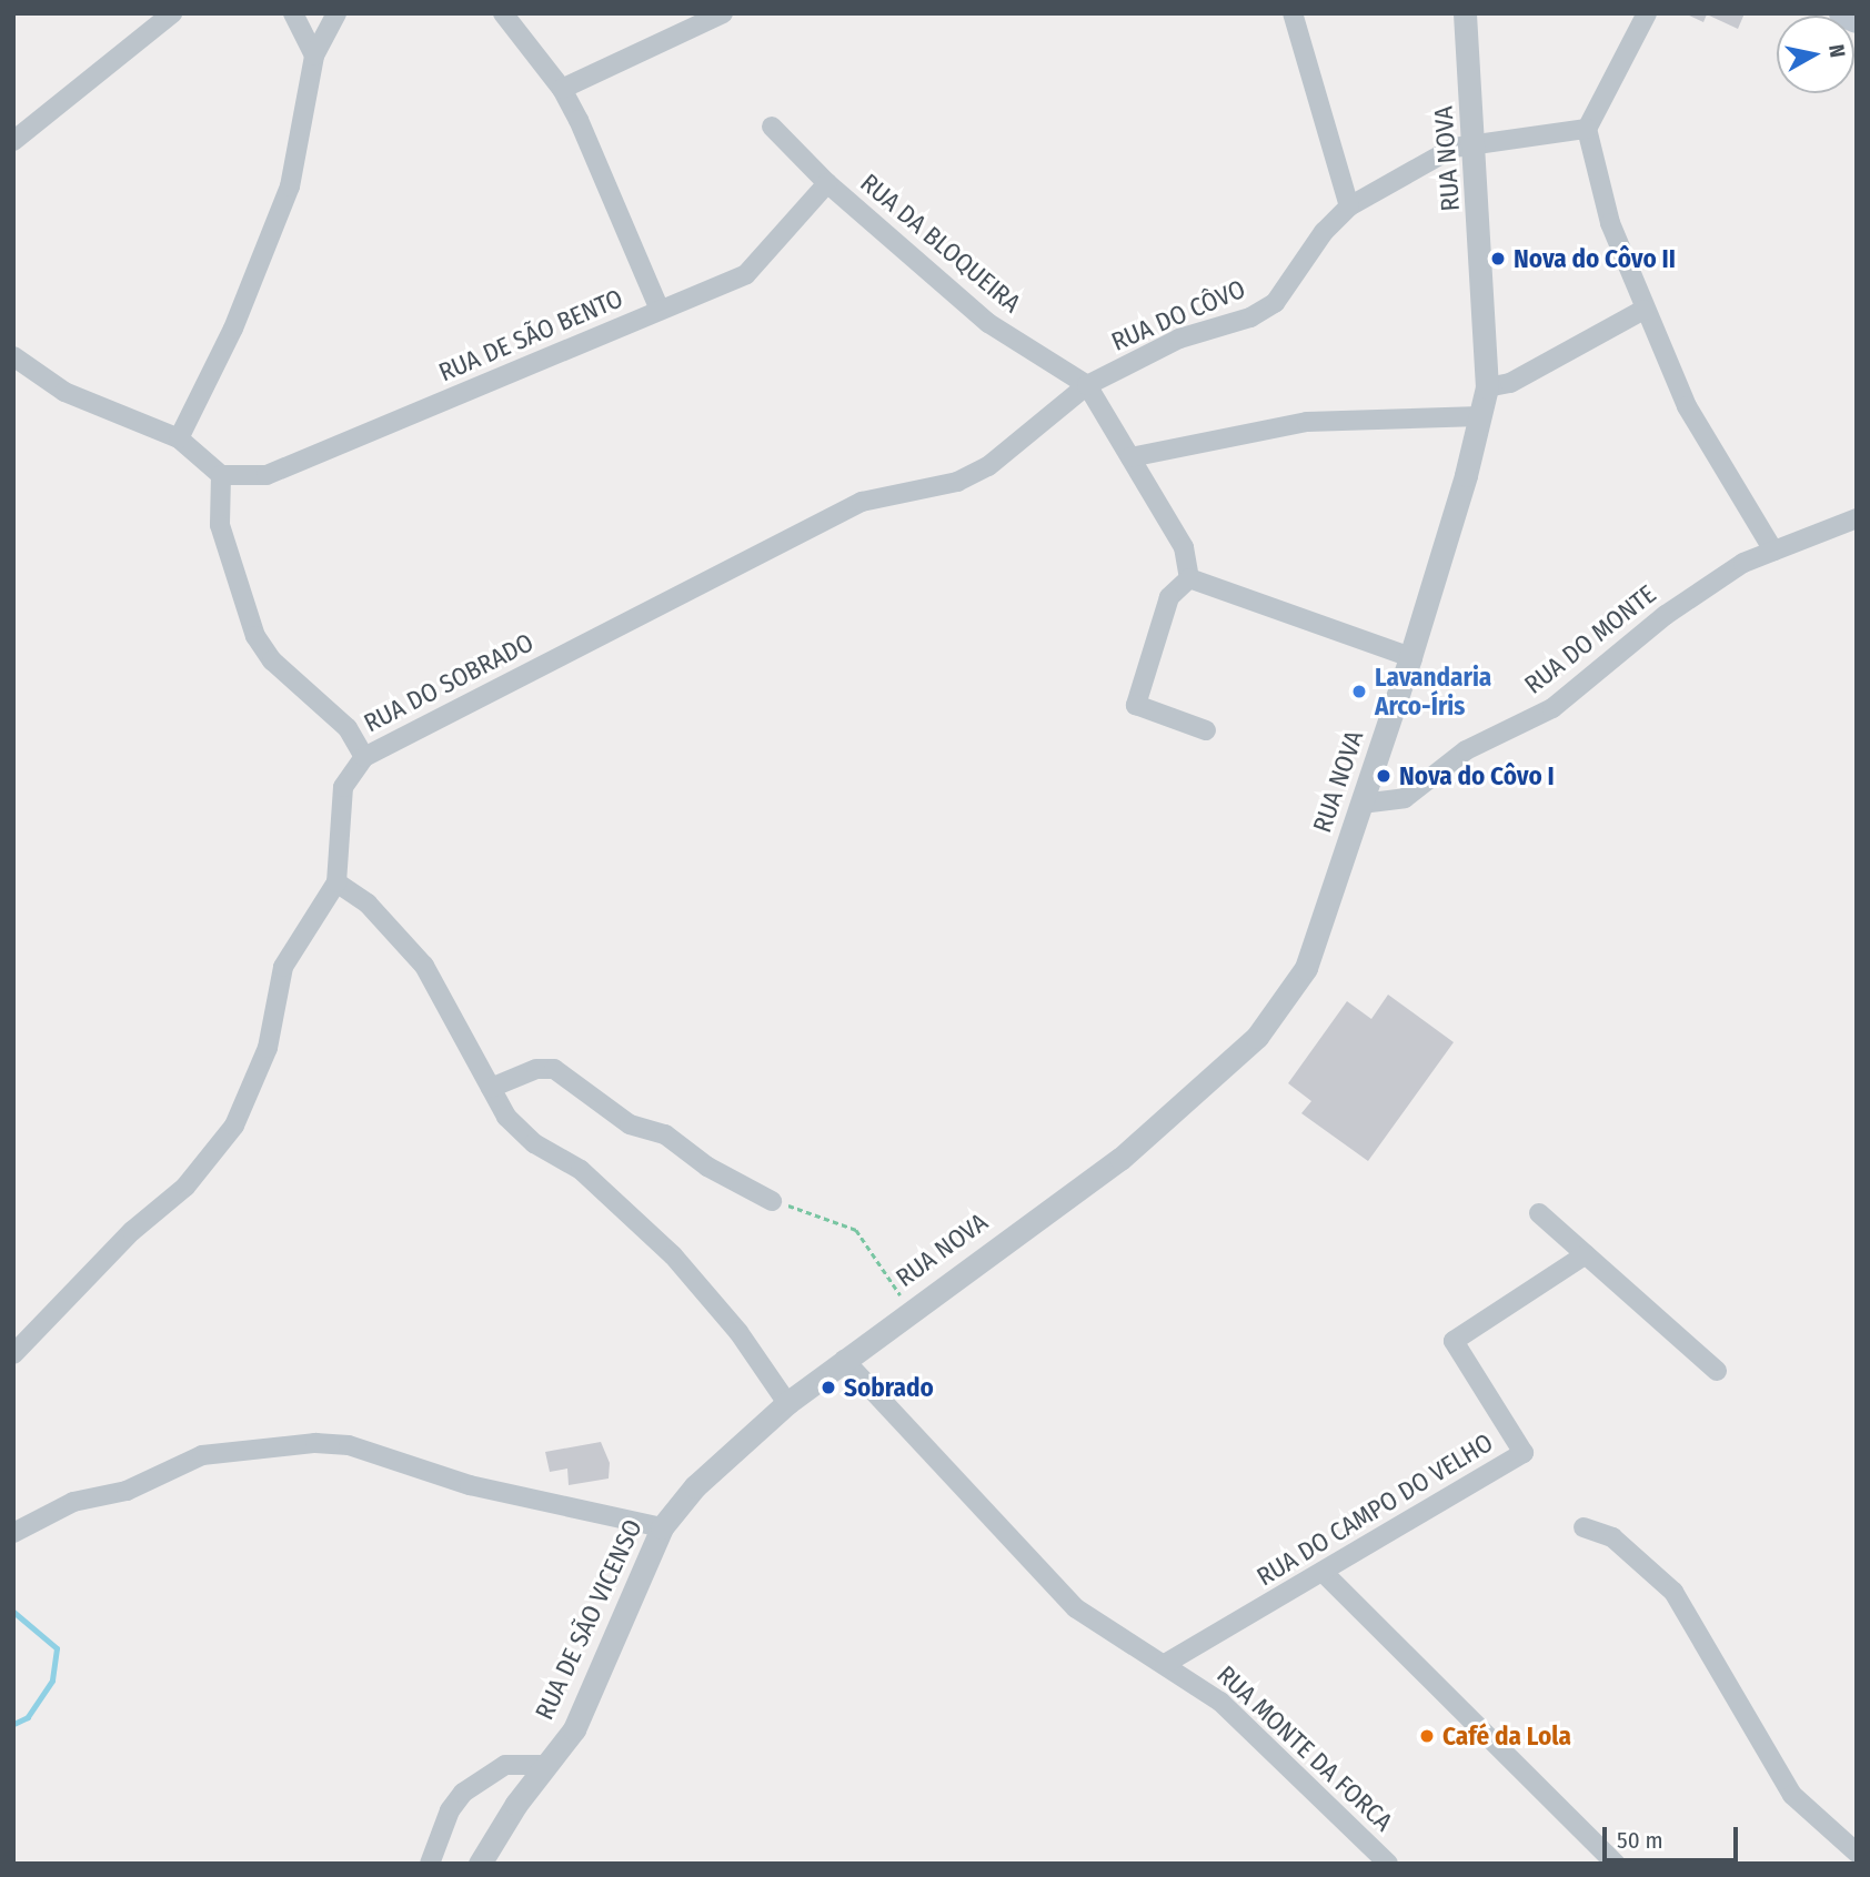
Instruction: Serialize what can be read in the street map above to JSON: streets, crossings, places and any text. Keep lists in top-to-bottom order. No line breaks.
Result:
{"streets":{"street":["RUA NOVA","RUA DA BLOQUEIRA","RUA DO CÔVO","RUA DE SÃO BENTO","RUA DO MONTE","RUA DO SOBRADO","RUA DO CAMPO DO VELHO","RUA DE SÃO VICENSO","RUA MONTE DA FORCA"]},"crossings":[["RUA NOVA","RUA DO CÔVO"],["RUA NOVA","RUA DO MONTE"],["RUA NOVA","RUA DE SÃO VICENSO"],["RUA NOVA","RUA MONTE DA FORCA"],["RUA DA BLOQUEIRA","RUA DO CÔVO"],["RUA DA BLOQUEIRA","RUA DE SÃO BENTO"],["RUA DO CÔVO","RUA DO SOBRADO"],["RUA DE SÃO BENTO","RUA DO SOBRADO"],["RUA DO CAMPO DO VELHO","RUA MONTE DA FORCA"],["RUA DE SÃO VICENSO","RUA MONTE DA FORCA"]],"places":["Nova do Côvo II","Lavandaria Arco-Íris","Nova do Côvo I","Sobrado","Café da Lola"],"scale_bar":"50 m","north":"right"}
